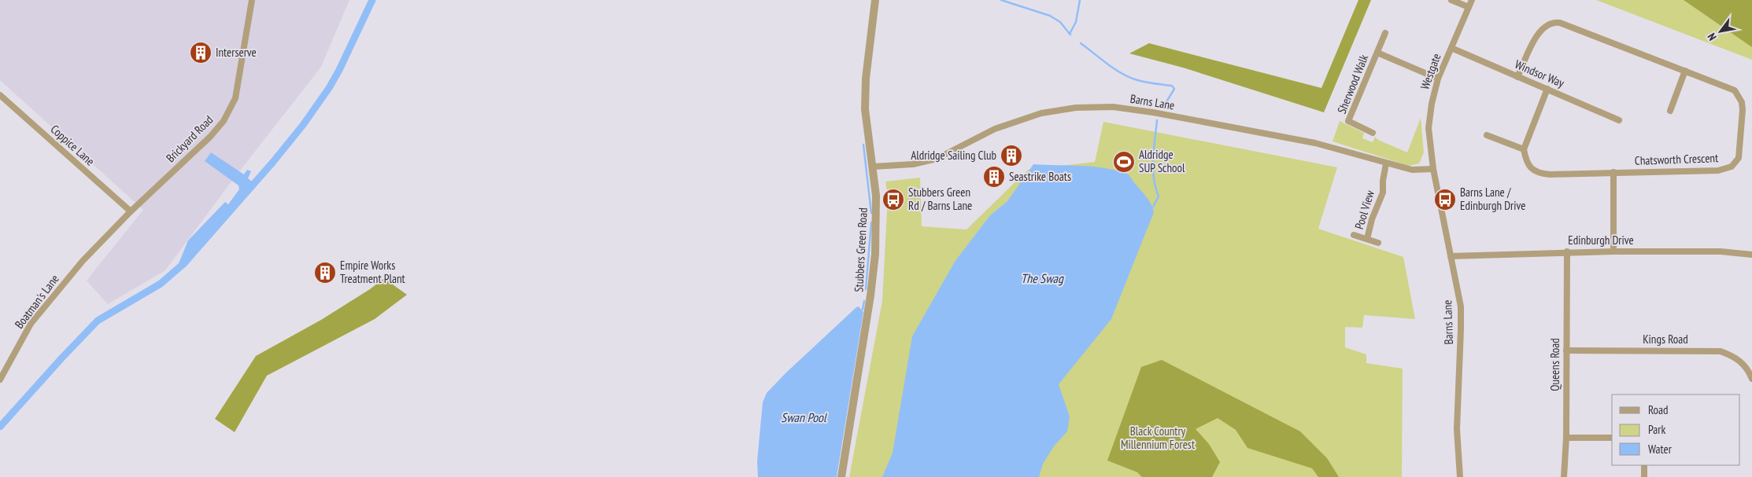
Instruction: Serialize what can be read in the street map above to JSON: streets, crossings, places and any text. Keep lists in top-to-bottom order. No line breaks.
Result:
{"streets":{"street":["Westgate","Windsor Way","Sherwood Walk","Barns Lane","Brickyard Road","Coppice Lane","Chatsworth Crescent","Pool View","Edinburgh Drive","Stubbers Green Road","Boatman's Lane","Kings Road","Queens Road"]},"crossings":[["Westgate","Windsor Way"],["Westgate","Sherwood Walk"],["Westgate","Barns Lane"],["Windsor Way","Chatsworth Crescent"],["Barns Lane","Pool View"],["Barns Lane","Edinburgh Drive"],["Barns Lane","Stubbers Green Road"],["Brickyard Road","Coppice Lane"],["Brickyard Road","Boatman's Lane"],["Edinburgh Drive","Queens Road"],["Kings Road","Queens Road"]],"water":["The Swag","Swan Pool"],"parks":["Black Country Millennium Forest"],"places":{"building":["Interserve","Aldridge Sailing Club","Seastrike Boats","Empire Works Treatment Plant"],"sports":["Aldridge SUP School"],"bus stop":["Stubbers Green Rd / Barns Lane","Barns Lane / Edinburgh Drive"]},"legend":["Road","Park","Water"],"north":"bottom left"}
